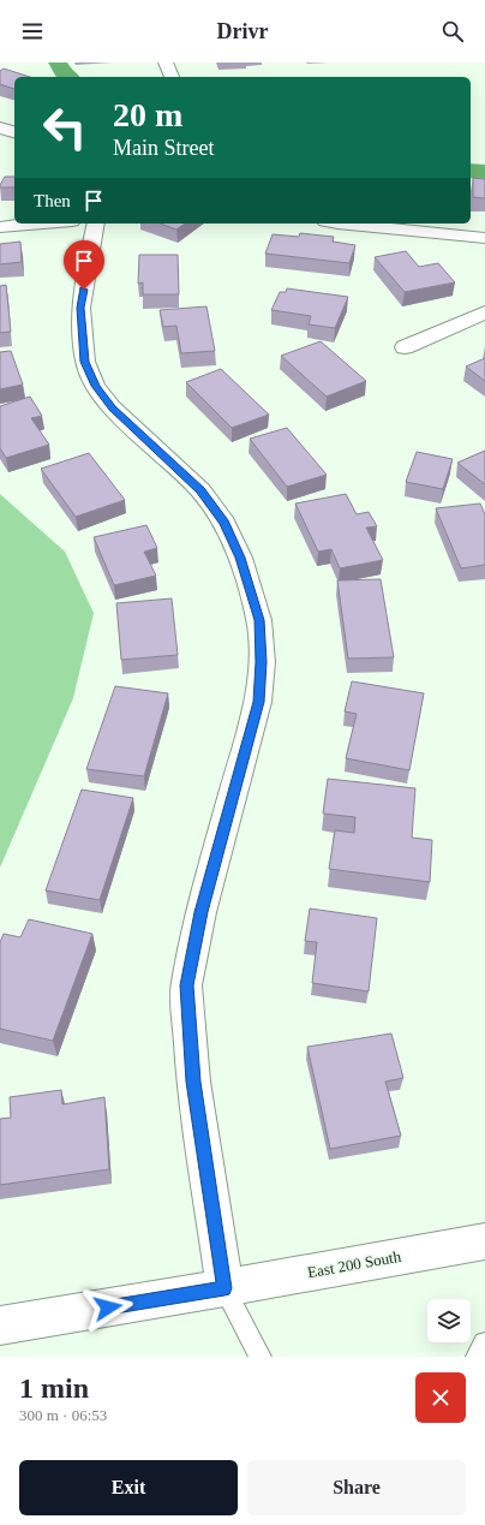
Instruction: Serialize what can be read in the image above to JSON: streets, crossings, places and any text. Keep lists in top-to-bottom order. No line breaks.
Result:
{"streets":{"street":["East 200 South"]},"page":{"header":"Drivr","turn":["20 m","Main Street"],"then":"Then","heading":["1 min","300 m · 06:53"],"buttons":["Exit","Share"]}}
